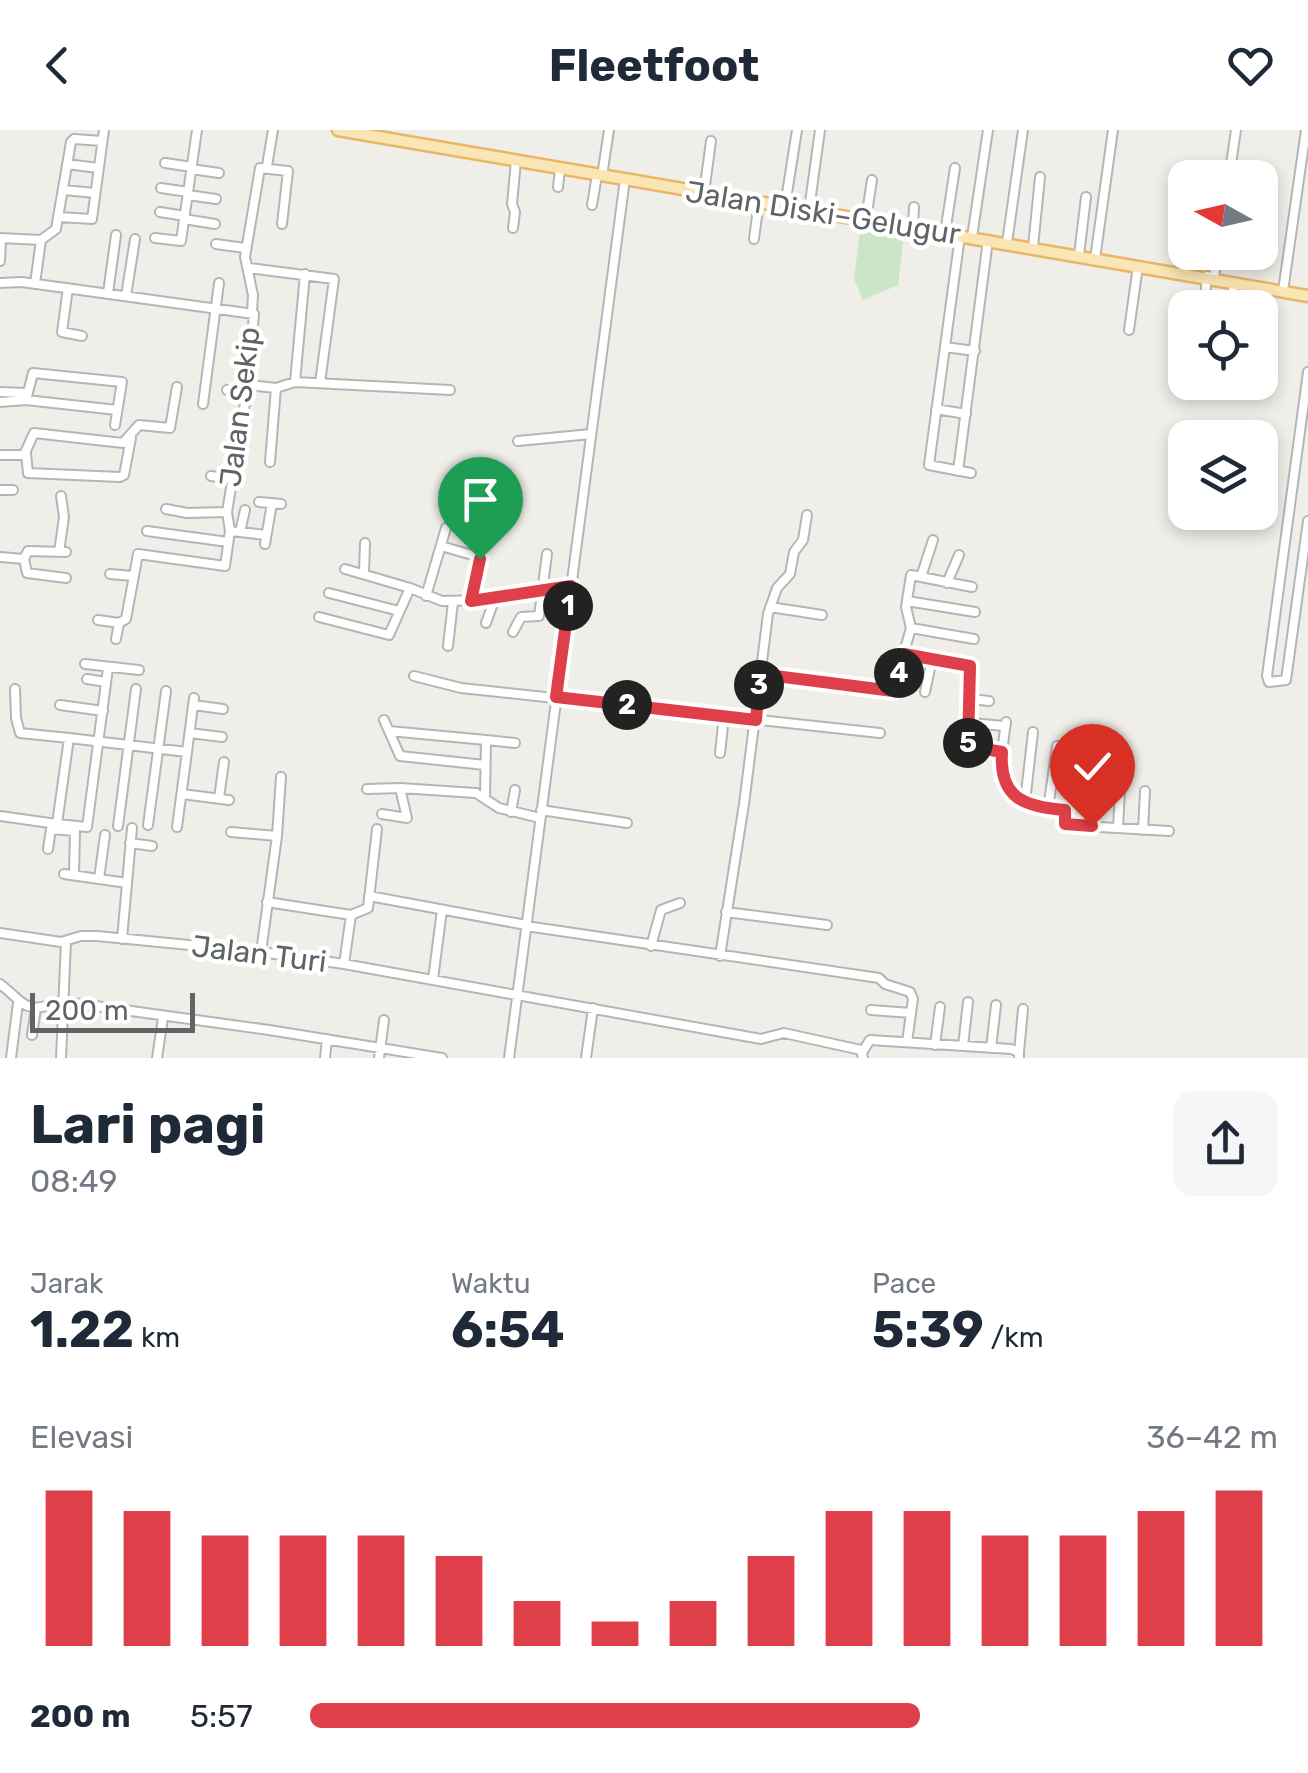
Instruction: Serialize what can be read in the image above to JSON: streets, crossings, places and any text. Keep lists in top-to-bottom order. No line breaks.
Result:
{"streets":{"main road":["Jalan Diski–Gelugur"],"street":["Jalan Sekip","Jalan Turi"]},"scale_bar":"200 m","north":"left","page":{"header":"Fleetfoot","pins":["1","4","3","2","5"],"scale":"200 m","heading":["Lari pagi","08:49"],"stats":[["Jarak","1.22 km"],["Waktu","6:54"],["Pace","5:39 /km"]],"chart":["Elevasi","36–42 m"],"list":[{"name":"200 m","note":"5:57"}]}}
